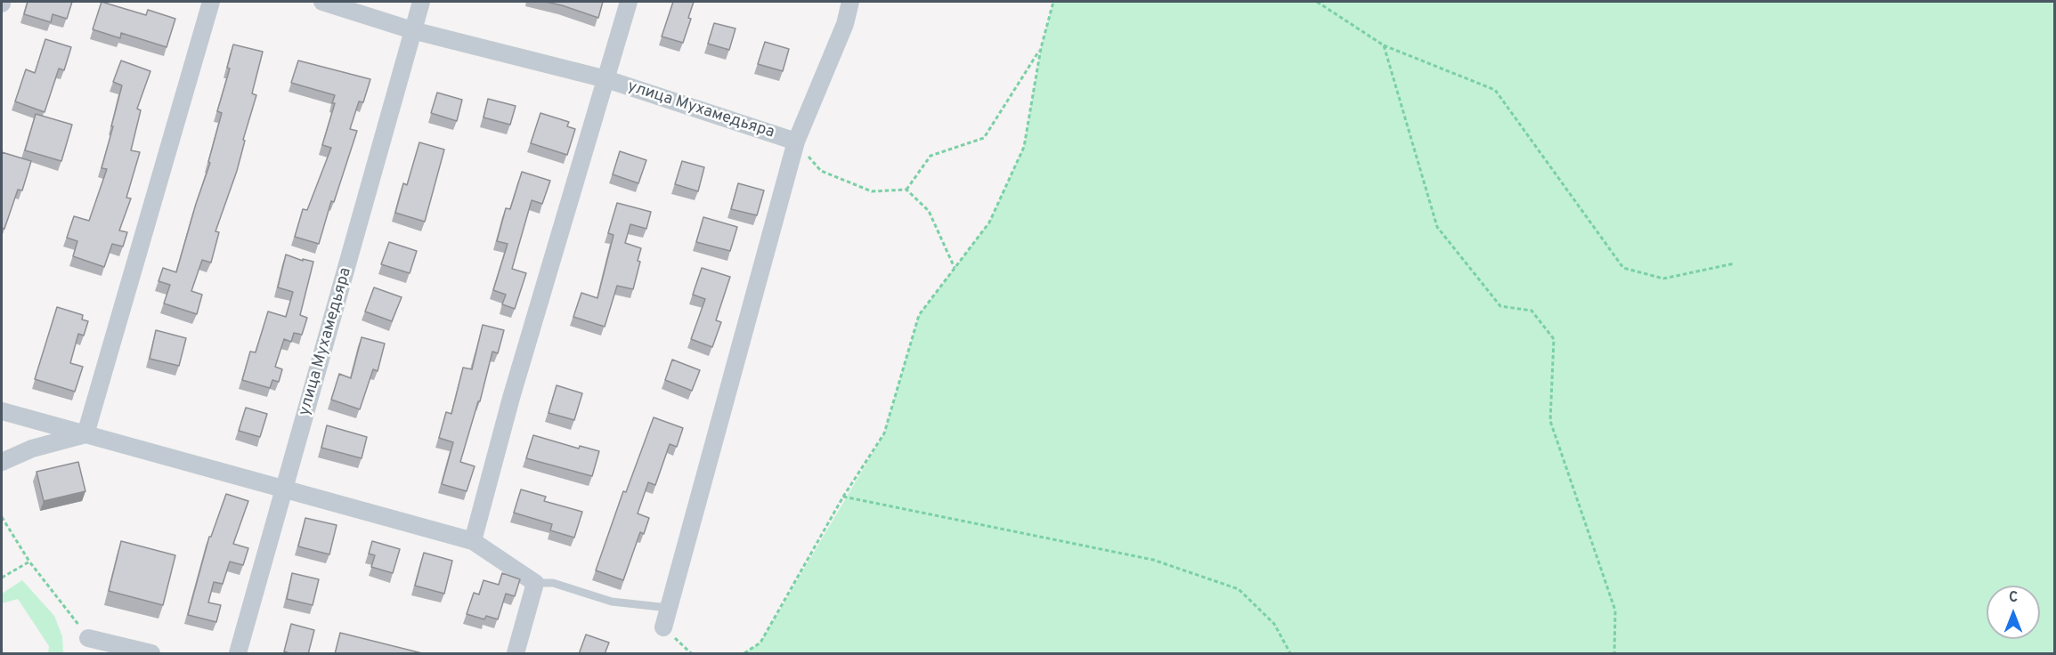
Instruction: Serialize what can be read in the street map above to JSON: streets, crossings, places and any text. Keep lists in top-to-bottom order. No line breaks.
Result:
{"streets":{"street":["улица Мухамедьяра"]},"north":"top"}
